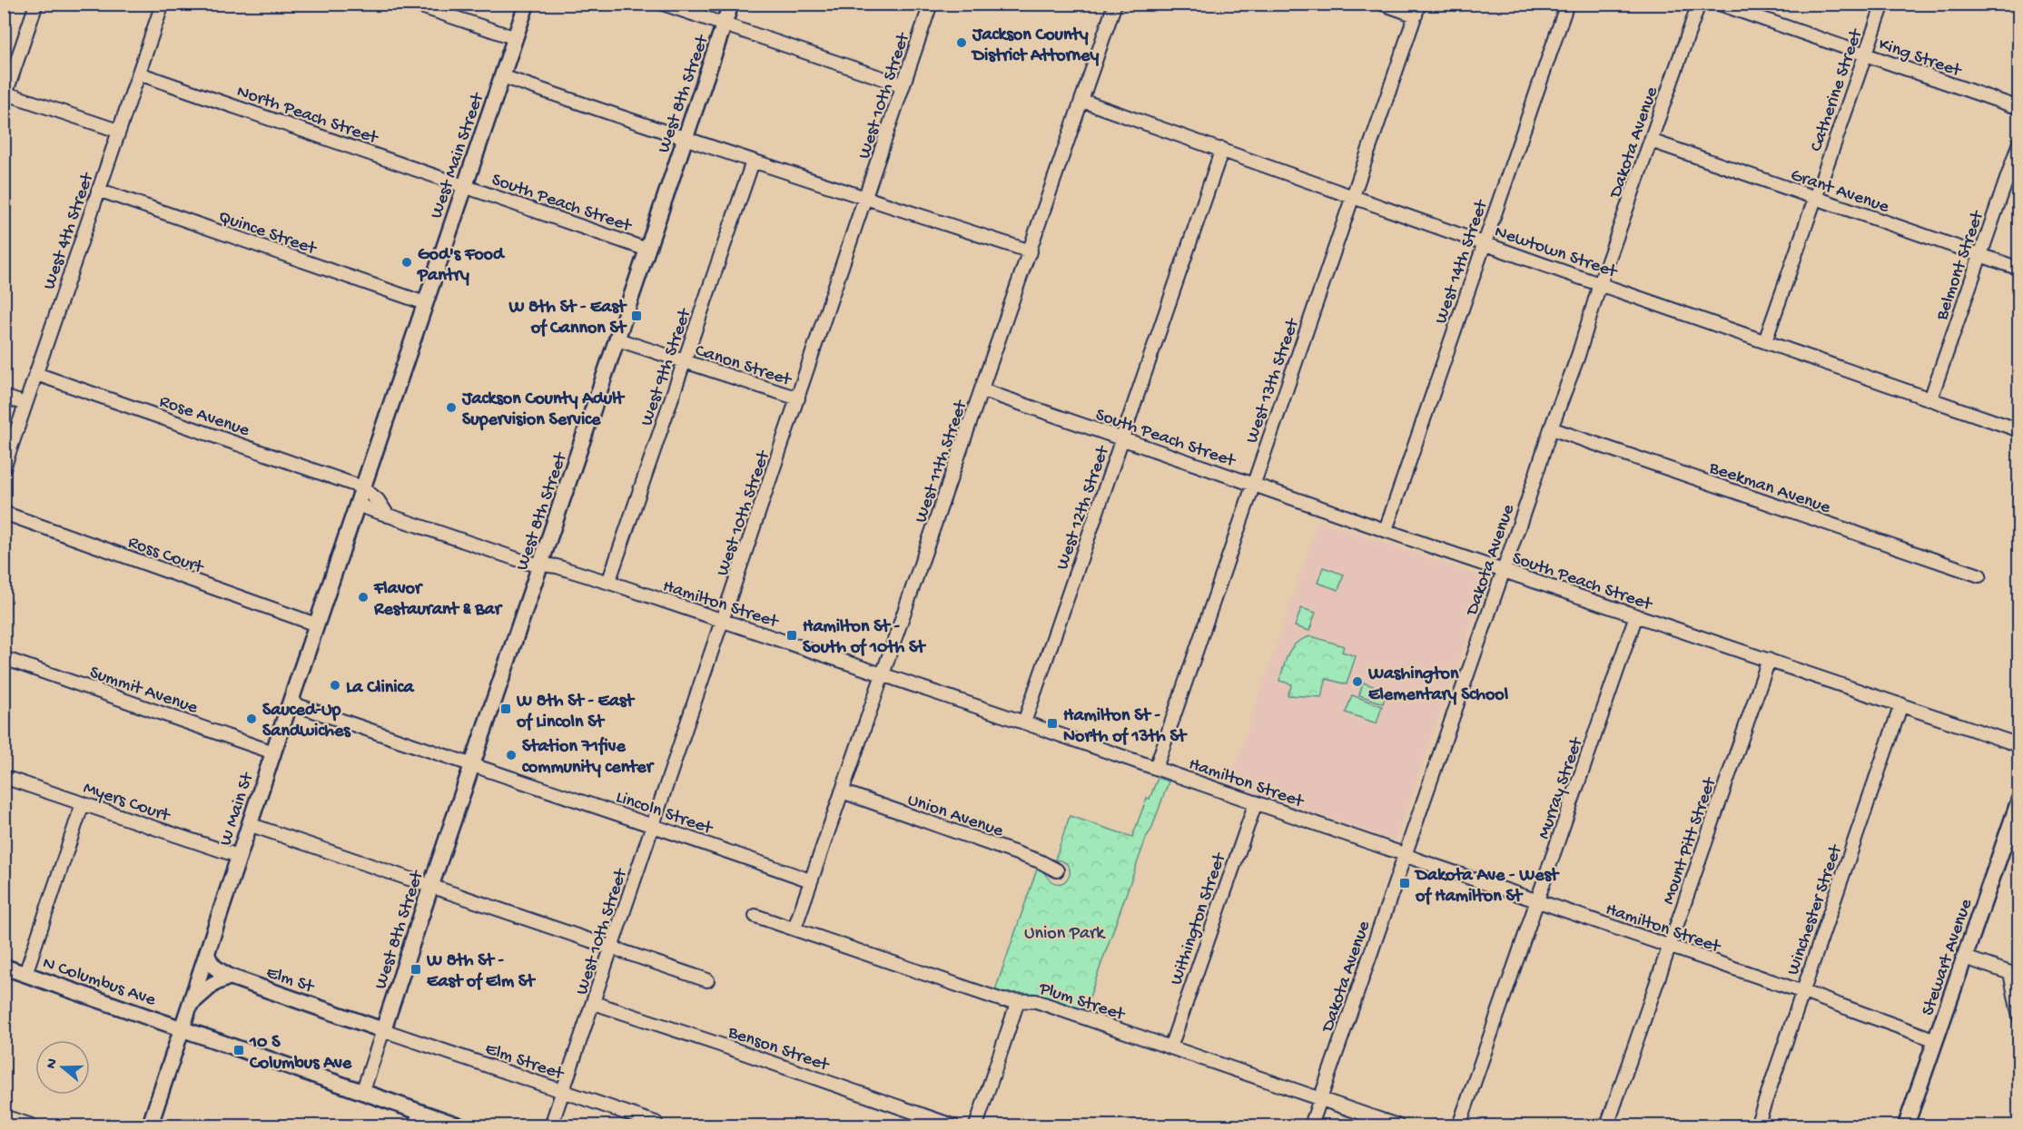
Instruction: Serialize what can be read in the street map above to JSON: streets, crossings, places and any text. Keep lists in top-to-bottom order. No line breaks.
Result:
{"streets":{"main road":["West 8th Street","West Main Street","W Main St","Stewart Avenue","Elm St","N Columbus Ave"],"street":["King Street","Catherine Street","West 10th Street","North Peach Street","Dakota Avenue","Grant Avenue","South Peach Street","West 4th Street","Quince Street","Newtown Street","West 14th Street","Belmont Street","Canon Street","West 9th Street","West 13th Street","Rose Avenue","West 11th Street","Beekman Avenue","West 12th Street","Ross Court","Hamilton Street","Summit Avenue","Murray Street","Myers Court","Lincoln Street","Union Avenue","Mount Pitt Street","Winchester Street","Withington Street","Plum Street","Benson Street","Elm Street"]},"crossings":[["King Street","Catherine Street"],["Catherine Street","Grant Avenue"],["Catherine Street","Newtown Street"],["West 8th Street","South Peach Street"],["West 8th Street","Canon Street"],["West 8th Street","Hamilton Street"],["West 8th Street","Lincoln Street"],["West 8th Street","Elm St"],["West 8th Street","N Columbus Ave"],["West 8th Street","Elm Street"],["West 10th Street","Canon Street"],["West 10th Street","Hamilton Street"],["West 10th Street","Lincoln Street"],["West 10th Street","Benson Street"],["West 10th Street","Elm Street"],["North Peach Street","West Main Street"],["North Peach Street","South Peach Street"],["North Peach Street","West 4th Street"],["Dakota Avenue","Grant Avenue"],["Dakota Avenue","South Peach Street"],["Dakota Avenue","Newtown Street"],["Dakota Avenue","Beekman Avenue"],["Dakota Avenue","Hamilton Street"],["Dakota Avenue","Plum Street"],["West Main Street","South Peach Street"],["West Main Street","Quince Street"],["West Main Street","Rose Avenue"],["West Main Street","Hamilton Street"],["West Main Street","W Main St"],["Grant Avenue","Belmont Street"],["South Peach Street","West 14th Street"],["South Peach Street","West 13th Street"],["South Peach Street","West 11th Street"],["South Peach Street","West 12th Street"],["South Peach Street","Murray Street"],["South Peach Street","Mount Pitt Street"],["South Peach Street","Winchester Street"],["West 4th Street","Quince Street"],["West 4th Street","Rose Avenue"],["Newtown Street","West 14th Street"],["Newtown Street","Belmont Street"],["Newtown Street","West 13th Street"],["Newtown Street","West 11th Street"],["Newtown Street","West 12th Street"],["Canon Street","West 9th Street"],["West 9th Street","Hamilton Street"],["West 13th Street","Hamilton Street"],["West 11th Street","Hamilton Street"],["West 11th Street","Lincoln Street"],["West 11th Street","Union Avenue"],["West 11th Street","Plum Street"],["West 12th Street","Hamilton Street"],["Ross Court","W Main St"],["Hamilton Street","Murray Street"],["Hamilton Street","W Main St"],["Hamilton Street","Mount Pitt Street"],["Hamilton Street","Winchester Street"],["Hamilton Street","Withington Street"],["Hamilton Street","Stewart Avenue"],["Summit Avenue","W Main St"],["Myers Court","W Main St"],["W Main St","Lincoln Street"],["W Main St","Elm St"],["W Main St","N Columbus Ave"],["Withington Street","Plum Street"],["Elm St","Elm Street"]],"parks":["Union Park"],"places":{"other":["Jackson County District Attorney","God's Food Pantry","Jackson County Adult Supervision Service","Flavor Restaurant & Bar","Washington Elementary School","La Clinica","Sauced-Up Sandwiches","Station 71five community center"],"transit":["W 8th St - East of Cannon St","Hamilton St - South of 10th St","W 8th St - East of Lincoln St","Hamilton St - North of 13th St","Dakota Ave - West of Hamilton St","W 8th St - East of Elm St","10 S Columbus Ave"]},"north":"left"}
